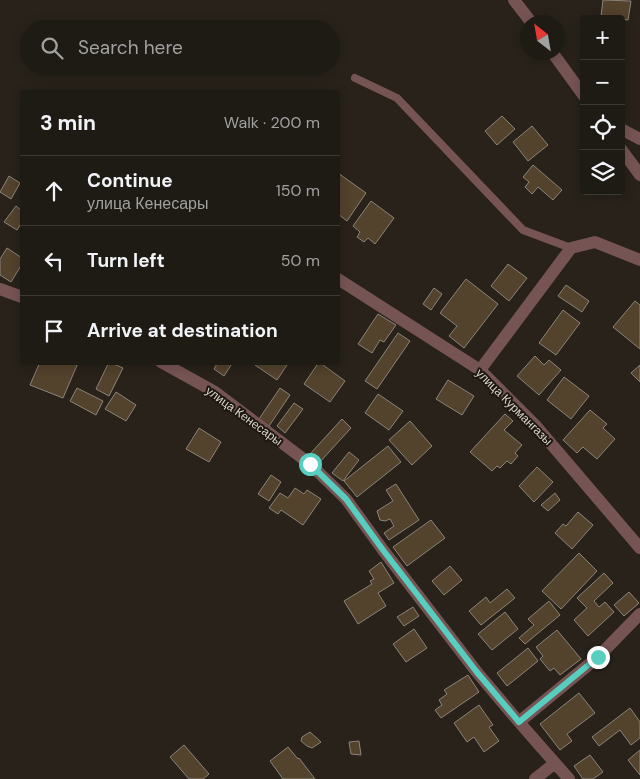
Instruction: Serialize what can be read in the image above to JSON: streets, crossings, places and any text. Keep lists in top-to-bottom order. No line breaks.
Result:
{"streets":{"street":["улица Курмангазы","улица Кенесары"]},"north":"top left","page":{"map_buttons":["+","−"],"search":"Search here","heading":["3 min","Walk · 200 m"],"list":[["Continue","улица Кенесары","150 m"],["Turn left","50 m"],"Arrive at destination"]}}
